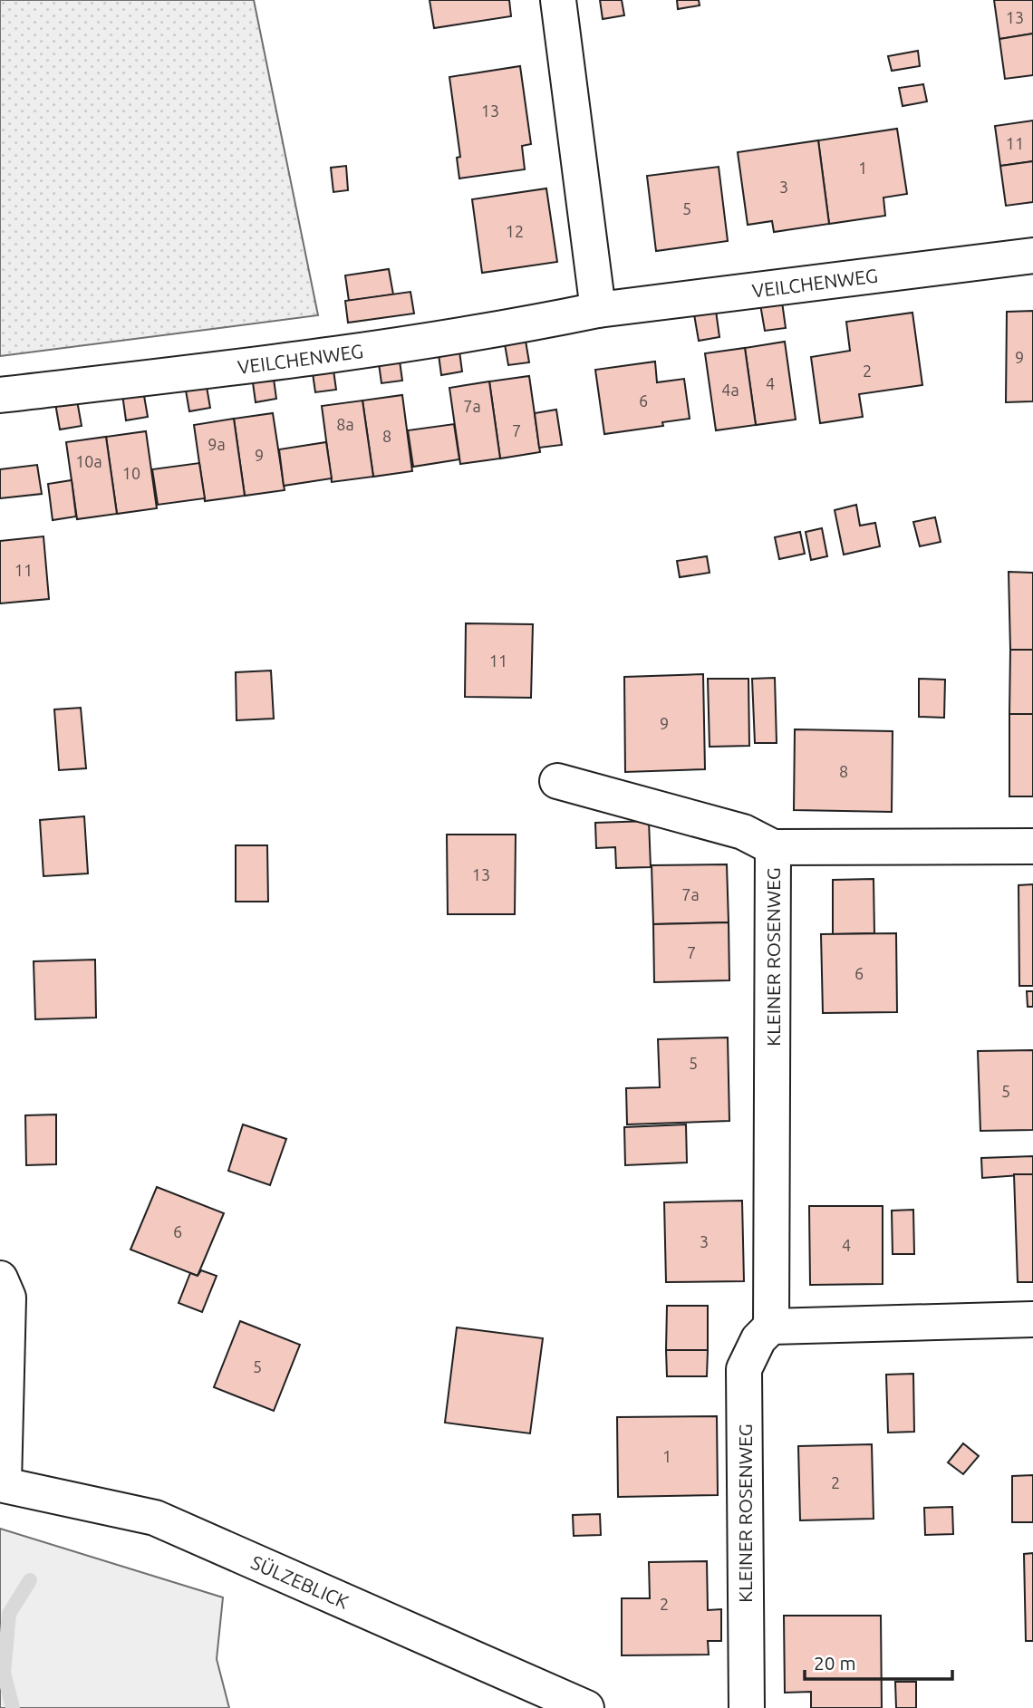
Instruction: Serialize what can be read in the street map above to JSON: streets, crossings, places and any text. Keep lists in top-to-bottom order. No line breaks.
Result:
{"streets":{"street":["VEILCHENWEG","KLEINER ROSENWEG","SÜLZEBLICK"]},"house_numbers":["13","13","11","1","3","5","12","9","2","4","4a","6","7a","8a","7","8","9a","9","10a","10","11","11","9","8","13","7a","7","6","5","5","6","3","4","5","1","2","2"],"scale_bar":"20 m"}
